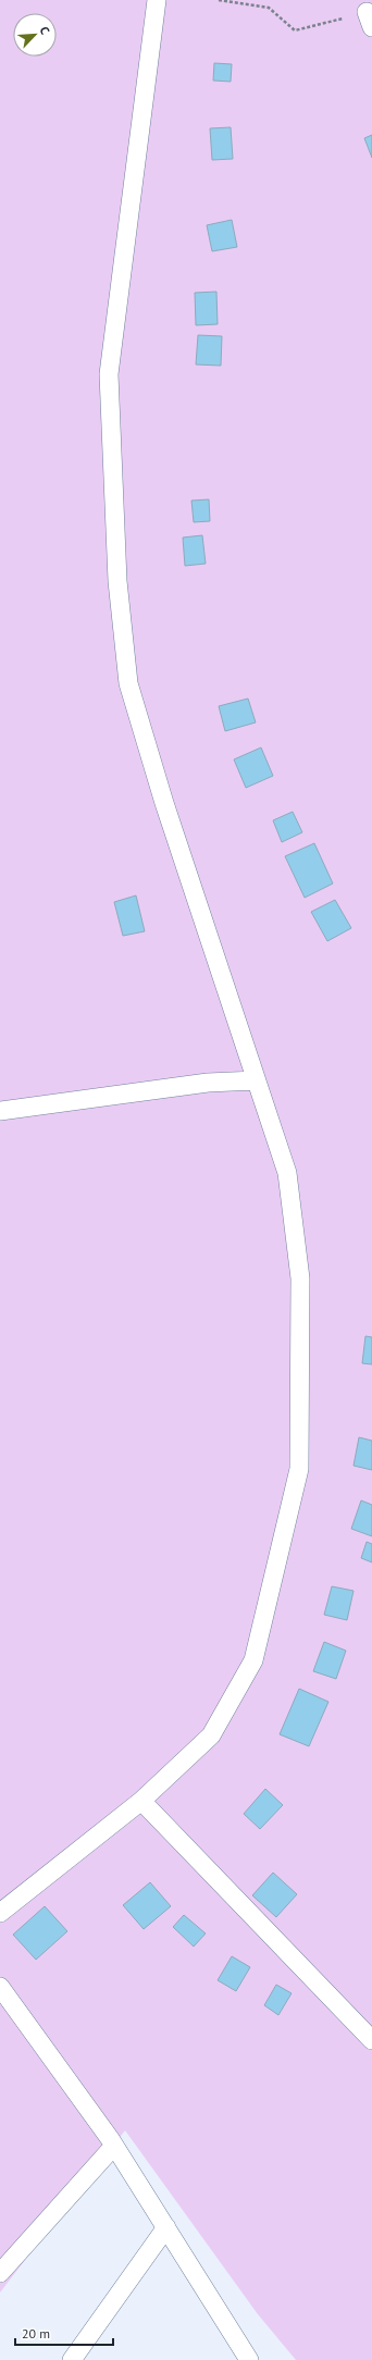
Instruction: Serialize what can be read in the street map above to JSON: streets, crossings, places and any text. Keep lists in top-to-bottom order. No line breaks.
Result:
{"scale_bar":"20 m","north":"top right"}
